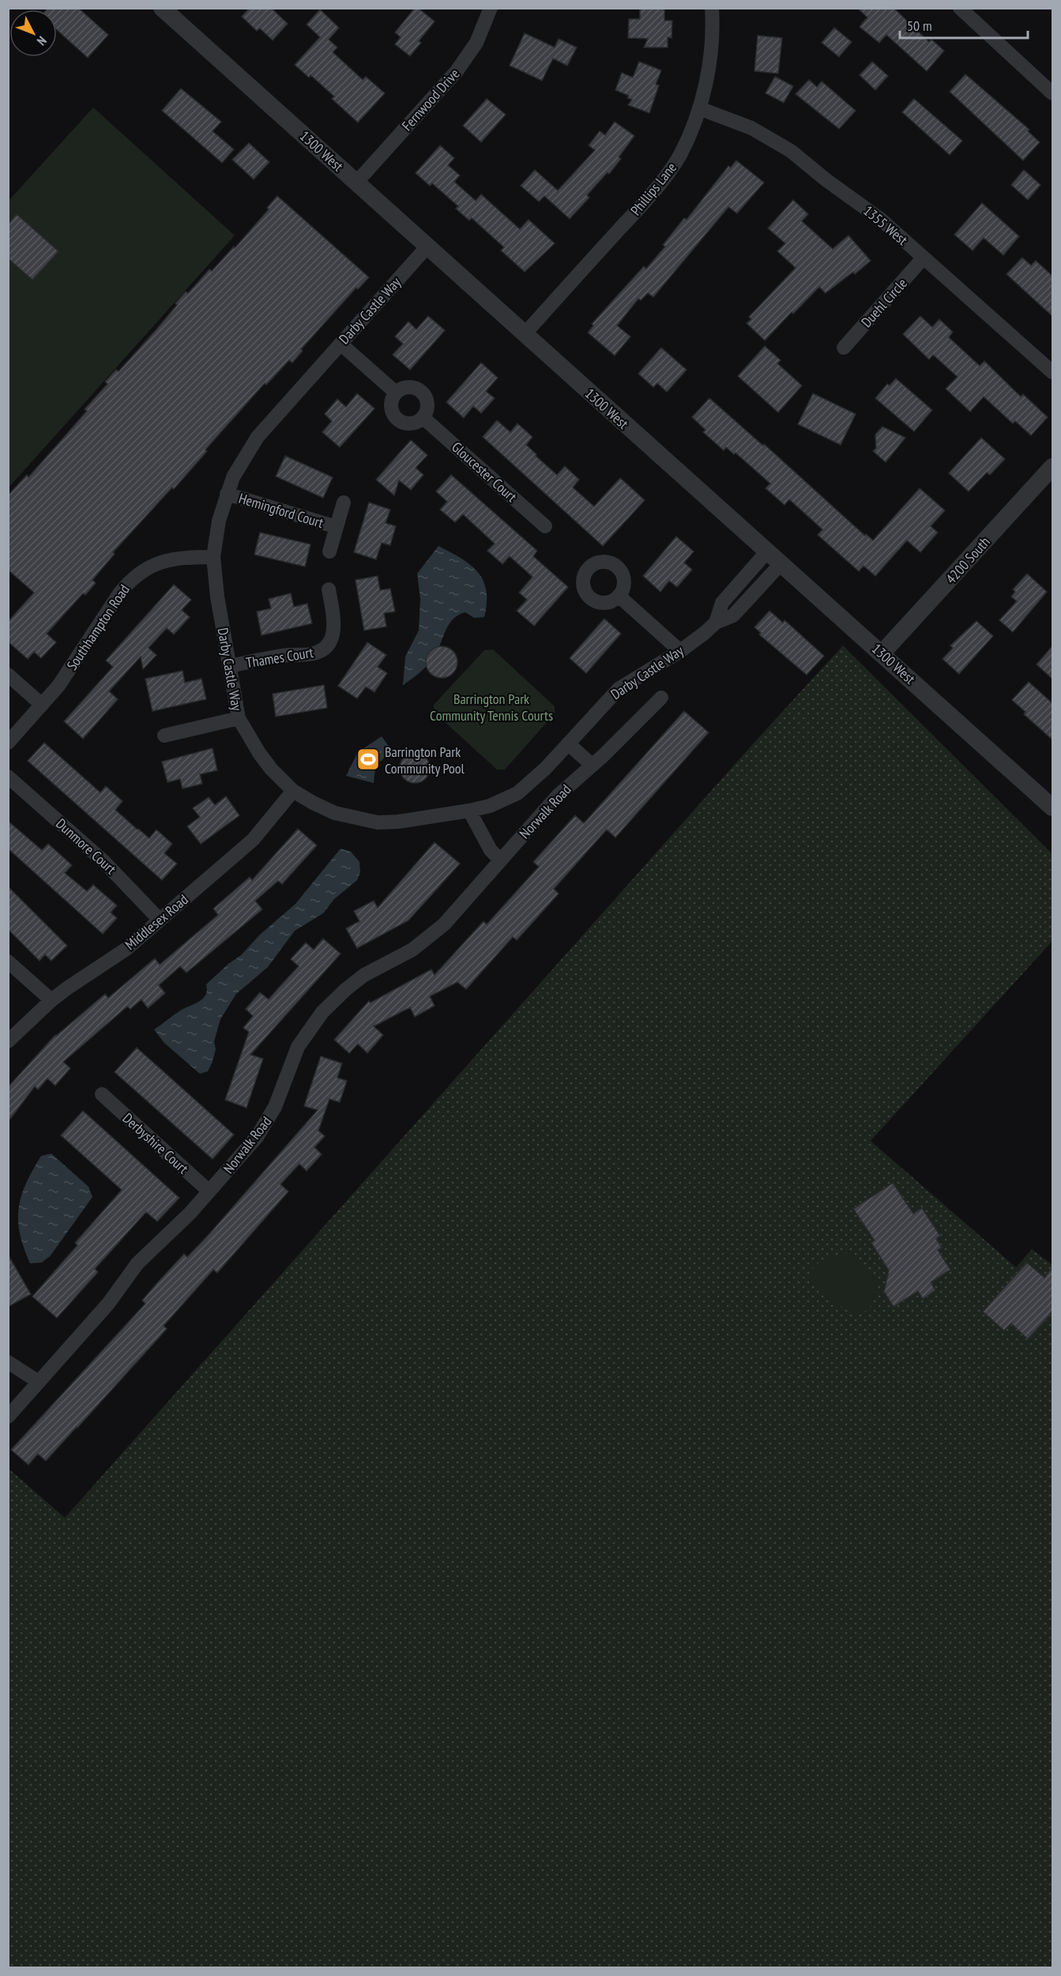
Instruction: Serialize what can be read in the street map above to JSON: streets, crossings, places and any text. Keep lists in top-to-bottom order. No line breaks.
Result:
{"streets":{"street":["Fernwood Drive","1300 West","Phillips Lane","1355 West","Duehl Circle","Darby Castle Way","Gloucester Court","Hemingford Court","4200 South","Southhampton Road","Thames Court","Norwalk Road","Dunmore Court","Middlesex Road","Derbyshire Court"]},"crossings":[["Fernwood Drive","1300 West"],["1300 West","Phillips Lane"],["1300 West","Darby Castle Way"],["1300 West","4200 South"],["Phillips Lane","1355 West"],["1355 West","Duehl Circle"],["Darby Castle Way","Hemingford Court"],["Darby Castle Way","Southhampton Road"],["Darby Castle Way","Thames Court"],["Darby Castle Way","Middlesex Road"],["Norwalk Road","Derbyshire Court"],["Dunmore Court","Middlesex Road"]],"parks":["Barrington Park Community Tennis Courts"],"places":{"sports":["Barrington Park Community Pool"]},"scale_bar":"50 m","north":"bottom right"}
